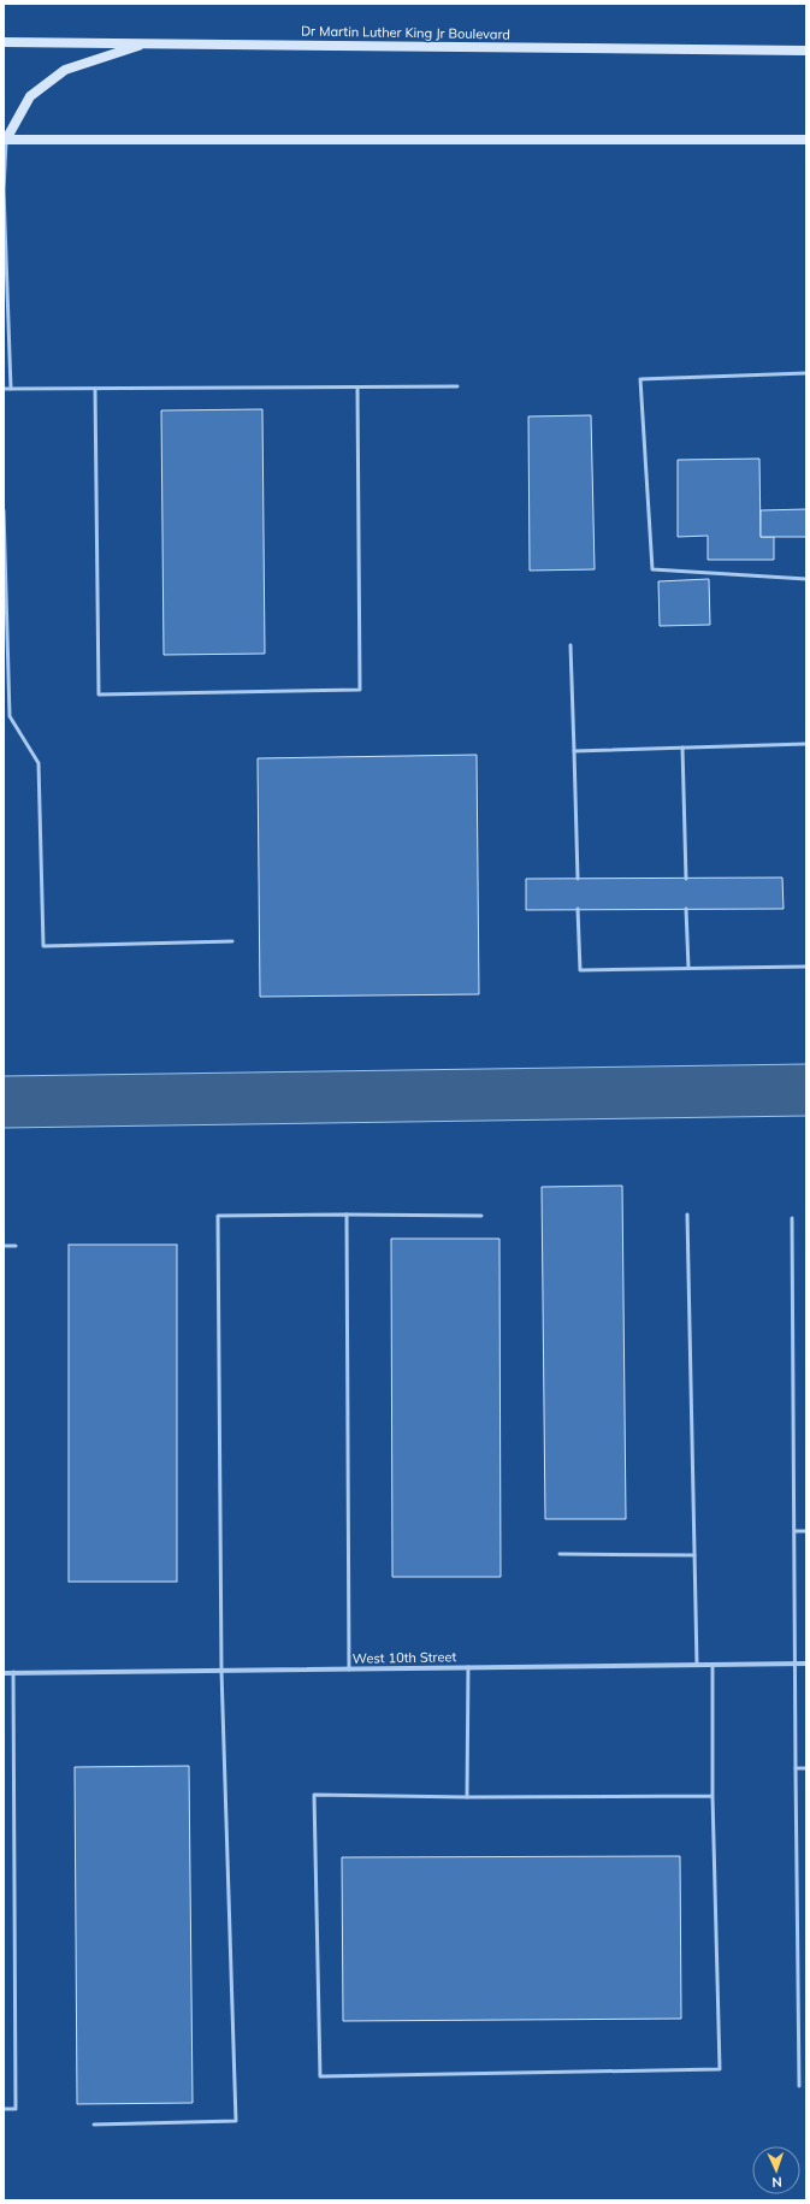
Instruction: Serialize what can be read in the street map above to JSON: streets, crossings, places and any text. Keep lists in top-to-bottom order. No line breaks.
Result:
{"streets":{"main road":["Dr Martin Luther King Jr Boulevard"],"street":["West 10th Street"]},"north":"bottom"}
